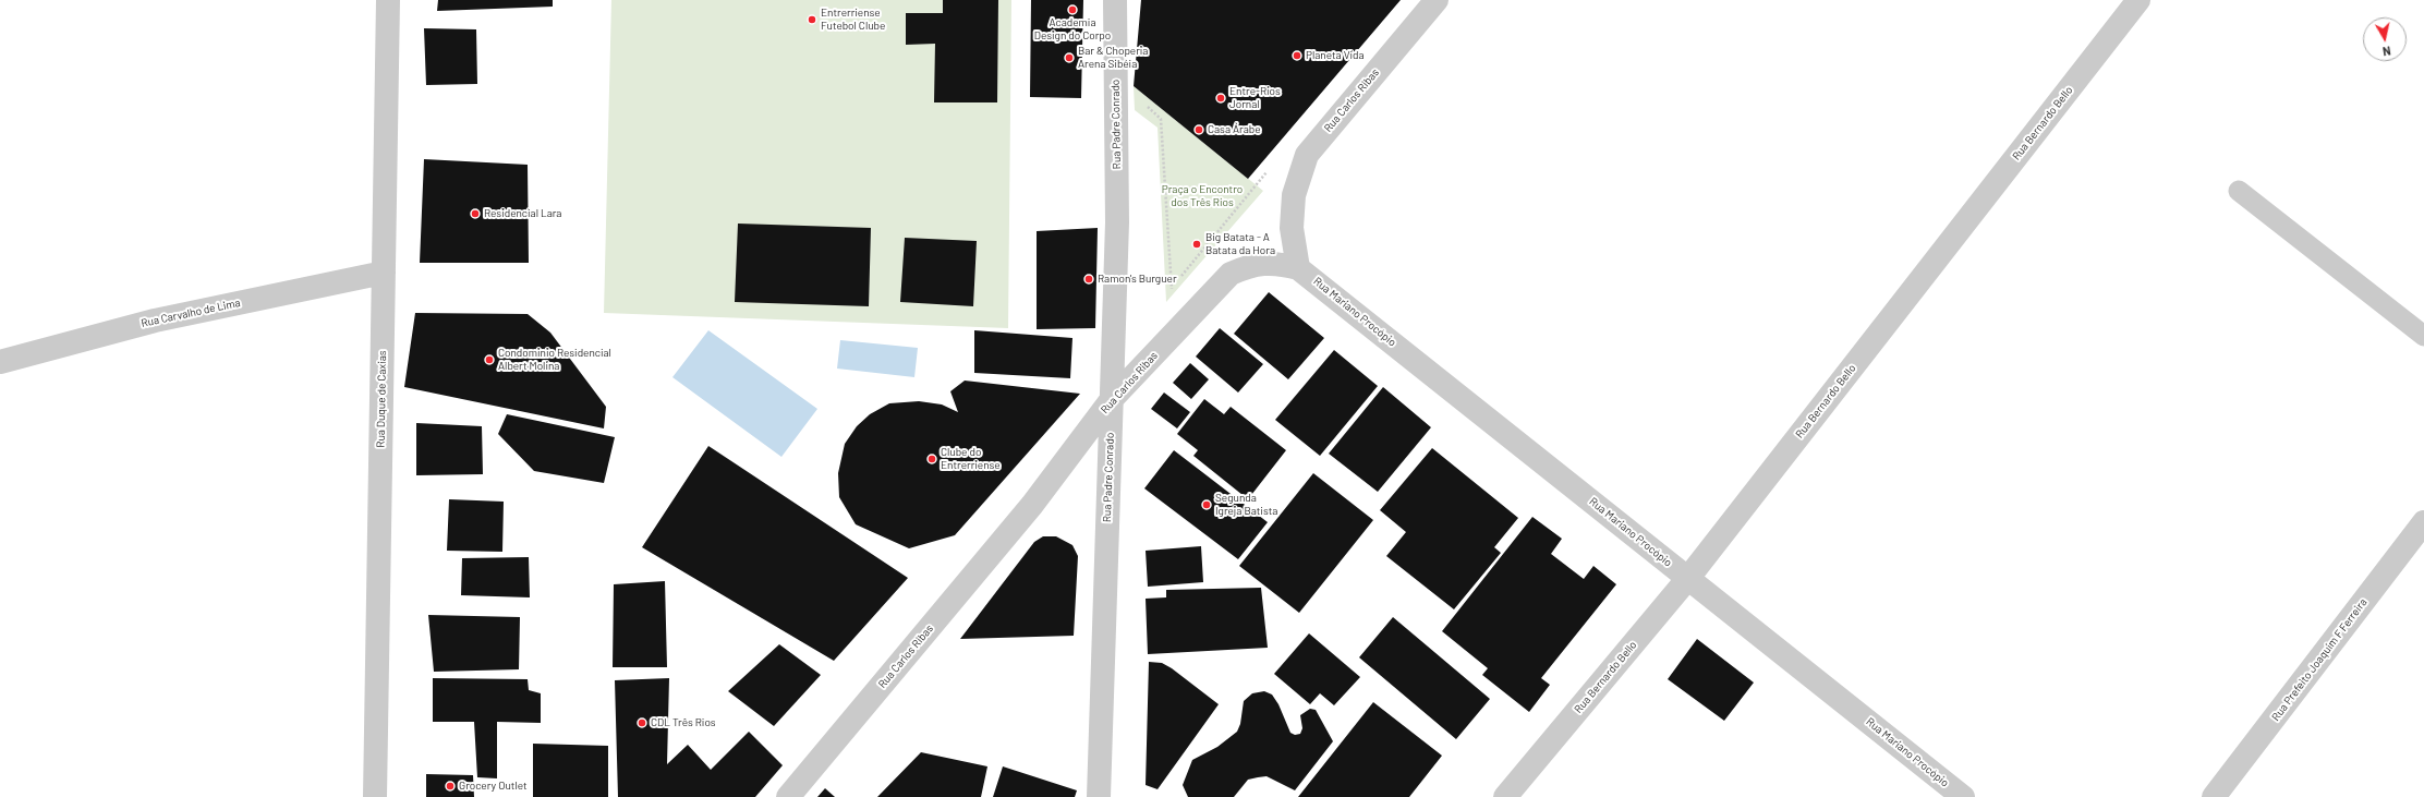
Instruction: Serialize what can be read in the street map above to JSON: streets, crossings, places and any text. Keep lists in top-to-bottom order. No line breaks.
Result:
{"streets":{"street":["Rua Carlos Ribas","Rua Bernardo Bello","Rua Padre Conrado","Rua Mariano Procópio","Rua Carvalho de Lima","Rua Duque de Caxias","Rua Prefeito Joaquim F Ferreira"]},"crossings":[["Rua Carlos Ribas","Rua Padre Conrado"],["Rua Carlos Ribas","Rua Mariano Procópio"],["Rua Bernardo Bello","Rua Mariano Procópio"],["Rua Carvalho de Lima","Rua Duque de Caxias"]],"parks":["Praça o Encontro dos Três Rios"],"places":["Academia Design do Corpo","Entrerriense Futebol Clube","Planeta Vida","Bar & Choperia Arena Sibéia","Entre-Rios Jornal","Casa Árabe","Residencial Lara","Big Batata - A Batata da Hora","Ramon's Burguer","Condominio Residencial Albert Molina","Clube do Entrerriense","Segunda Igreja Batista","CDL Três Rios","Grocery Outlet"],"north":"bottom"}
